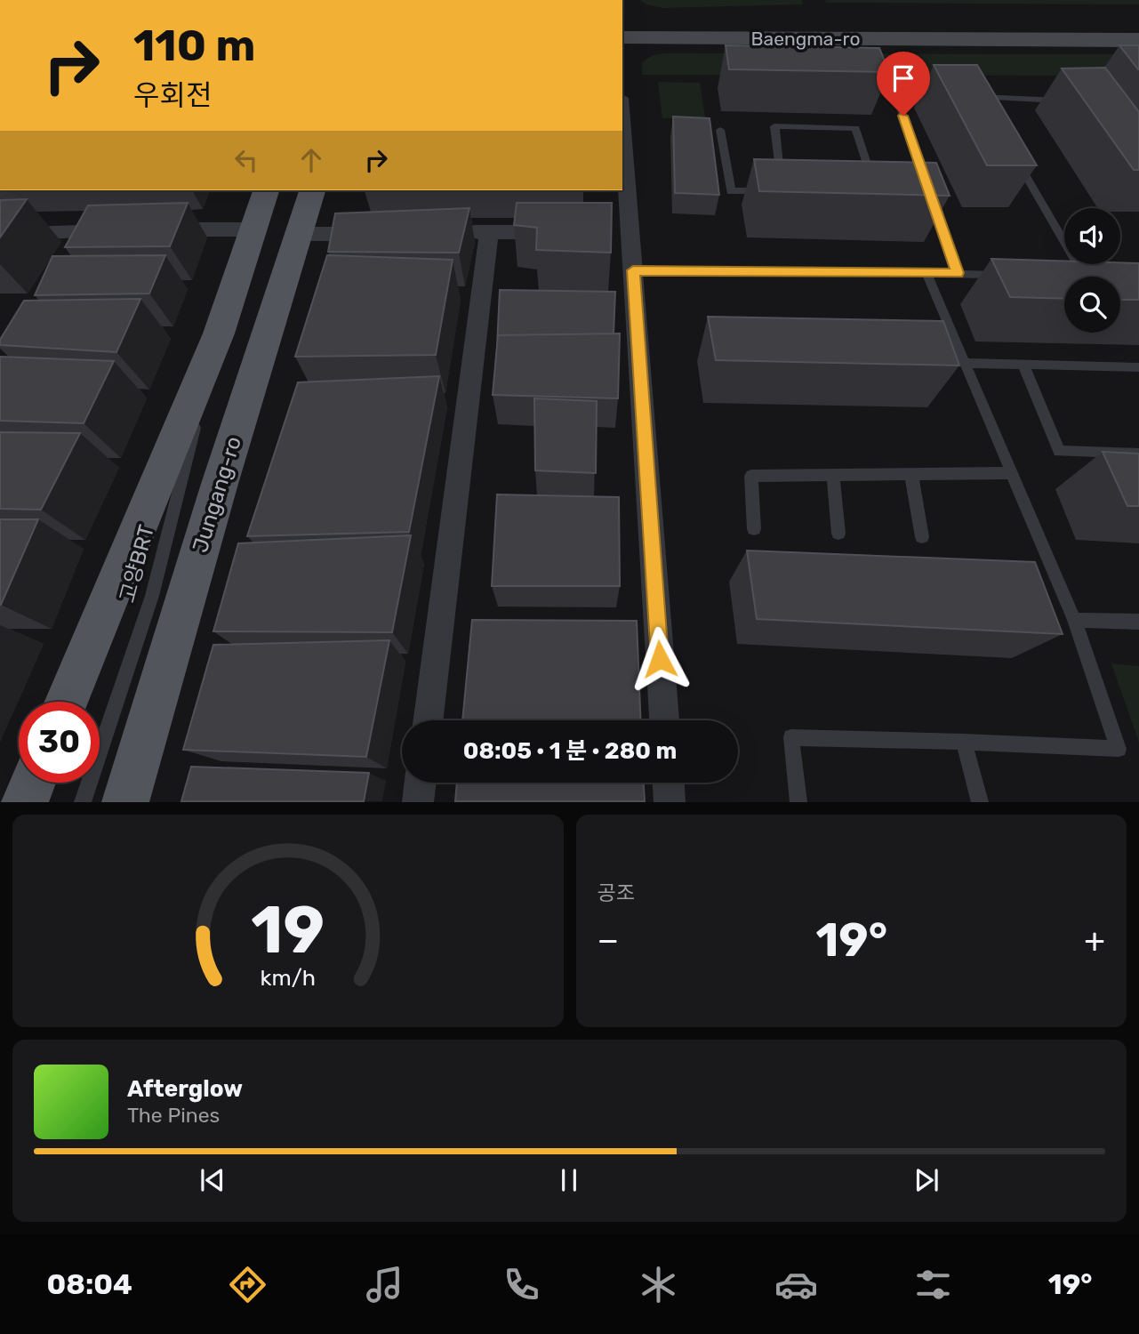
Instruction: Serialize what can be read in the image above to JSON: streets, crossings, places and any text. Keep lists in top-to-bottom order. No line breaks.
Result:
{"streets":{"main road":["Baengma-ro","Jungang-ro"],"lane":["고양BRT"]},"page":{"turn":["110 m","우회전"],"limit":"30","trip":"08:05 · 1 분 · 280 m","tile":"공조","heat":["−","19°","+"],"song":["Afterglow","The Pines"],"tabs":["08:04","19°"],"gauge":["19","km/h"]}}
